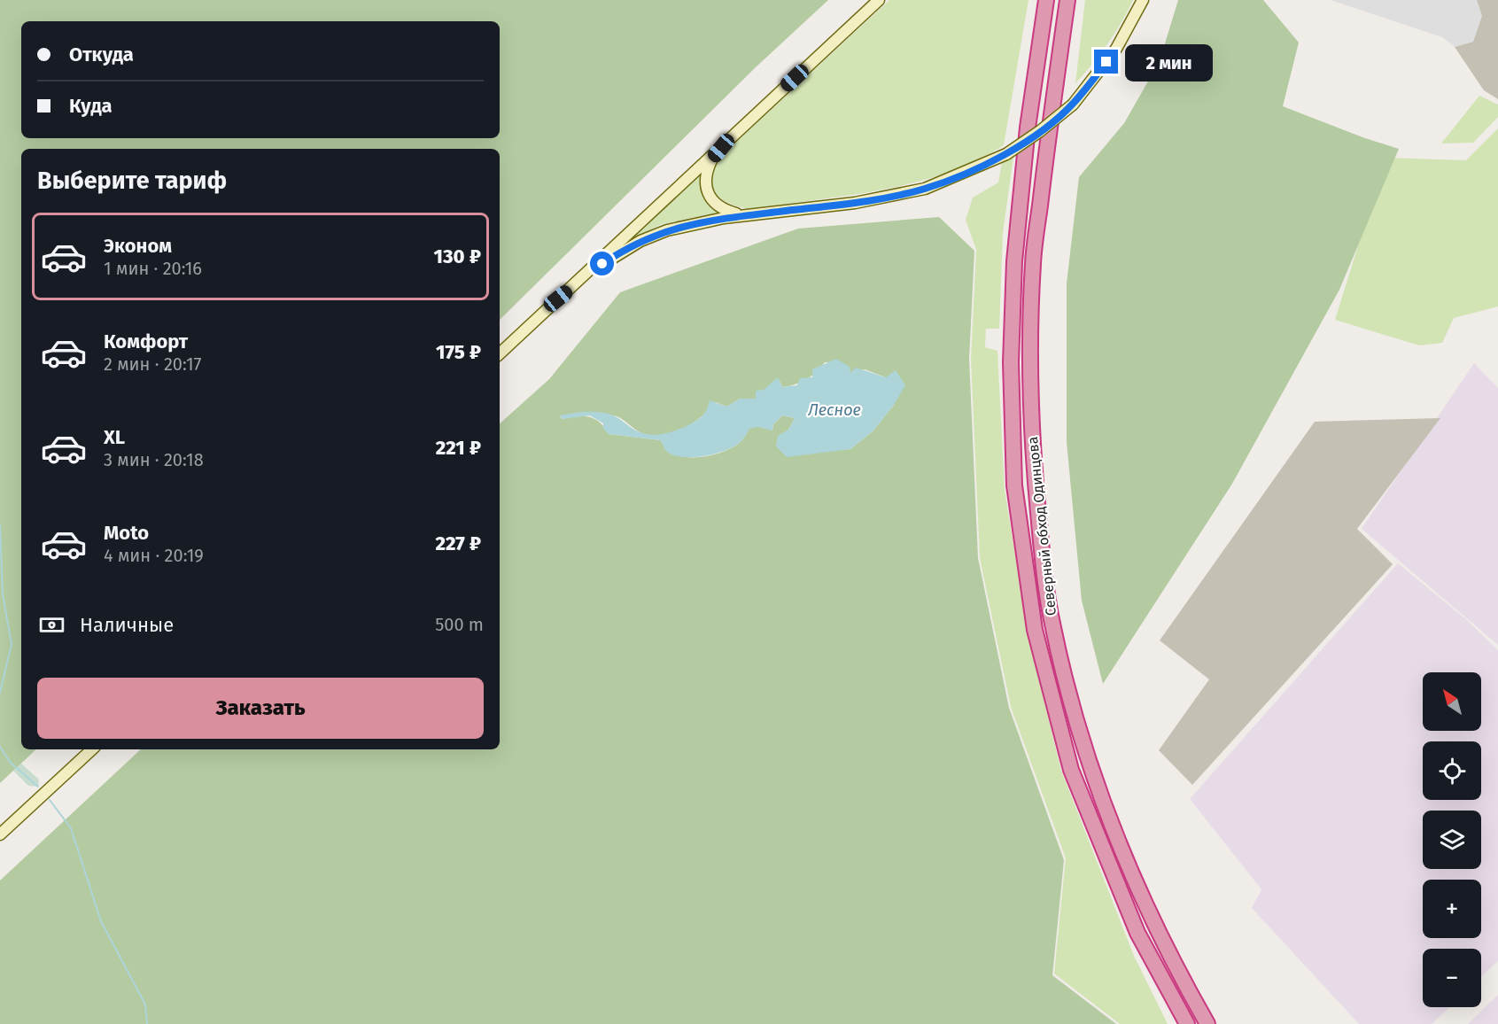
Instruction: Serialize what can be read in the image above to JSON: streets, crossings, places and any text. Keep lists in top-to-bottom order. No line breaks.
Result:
{"streets":{"highway":["Северный обход Одинцова"]},"water":["Лесное"],"north":"top left","page":{"banner":["Откуда","Куда"],"bubble":"2 мин","heading":"Выберите тариф","list":[{"name":"Эконом","note":"1 мин · 20:16","value":"130 ₽"},{"name":"Комфорт","note":"2 мин · 20:17","value":"175 ₽"},{"name":"XL","note":"3 мин · 20:18","value":"221 ₽"},{"name":"Moto","note":"4 мин · 20:19","value":"227 ₽"}],"pay":["Наличные","500 m"],"buttons":"Заказать","map_buttons":["+","−"]}}
